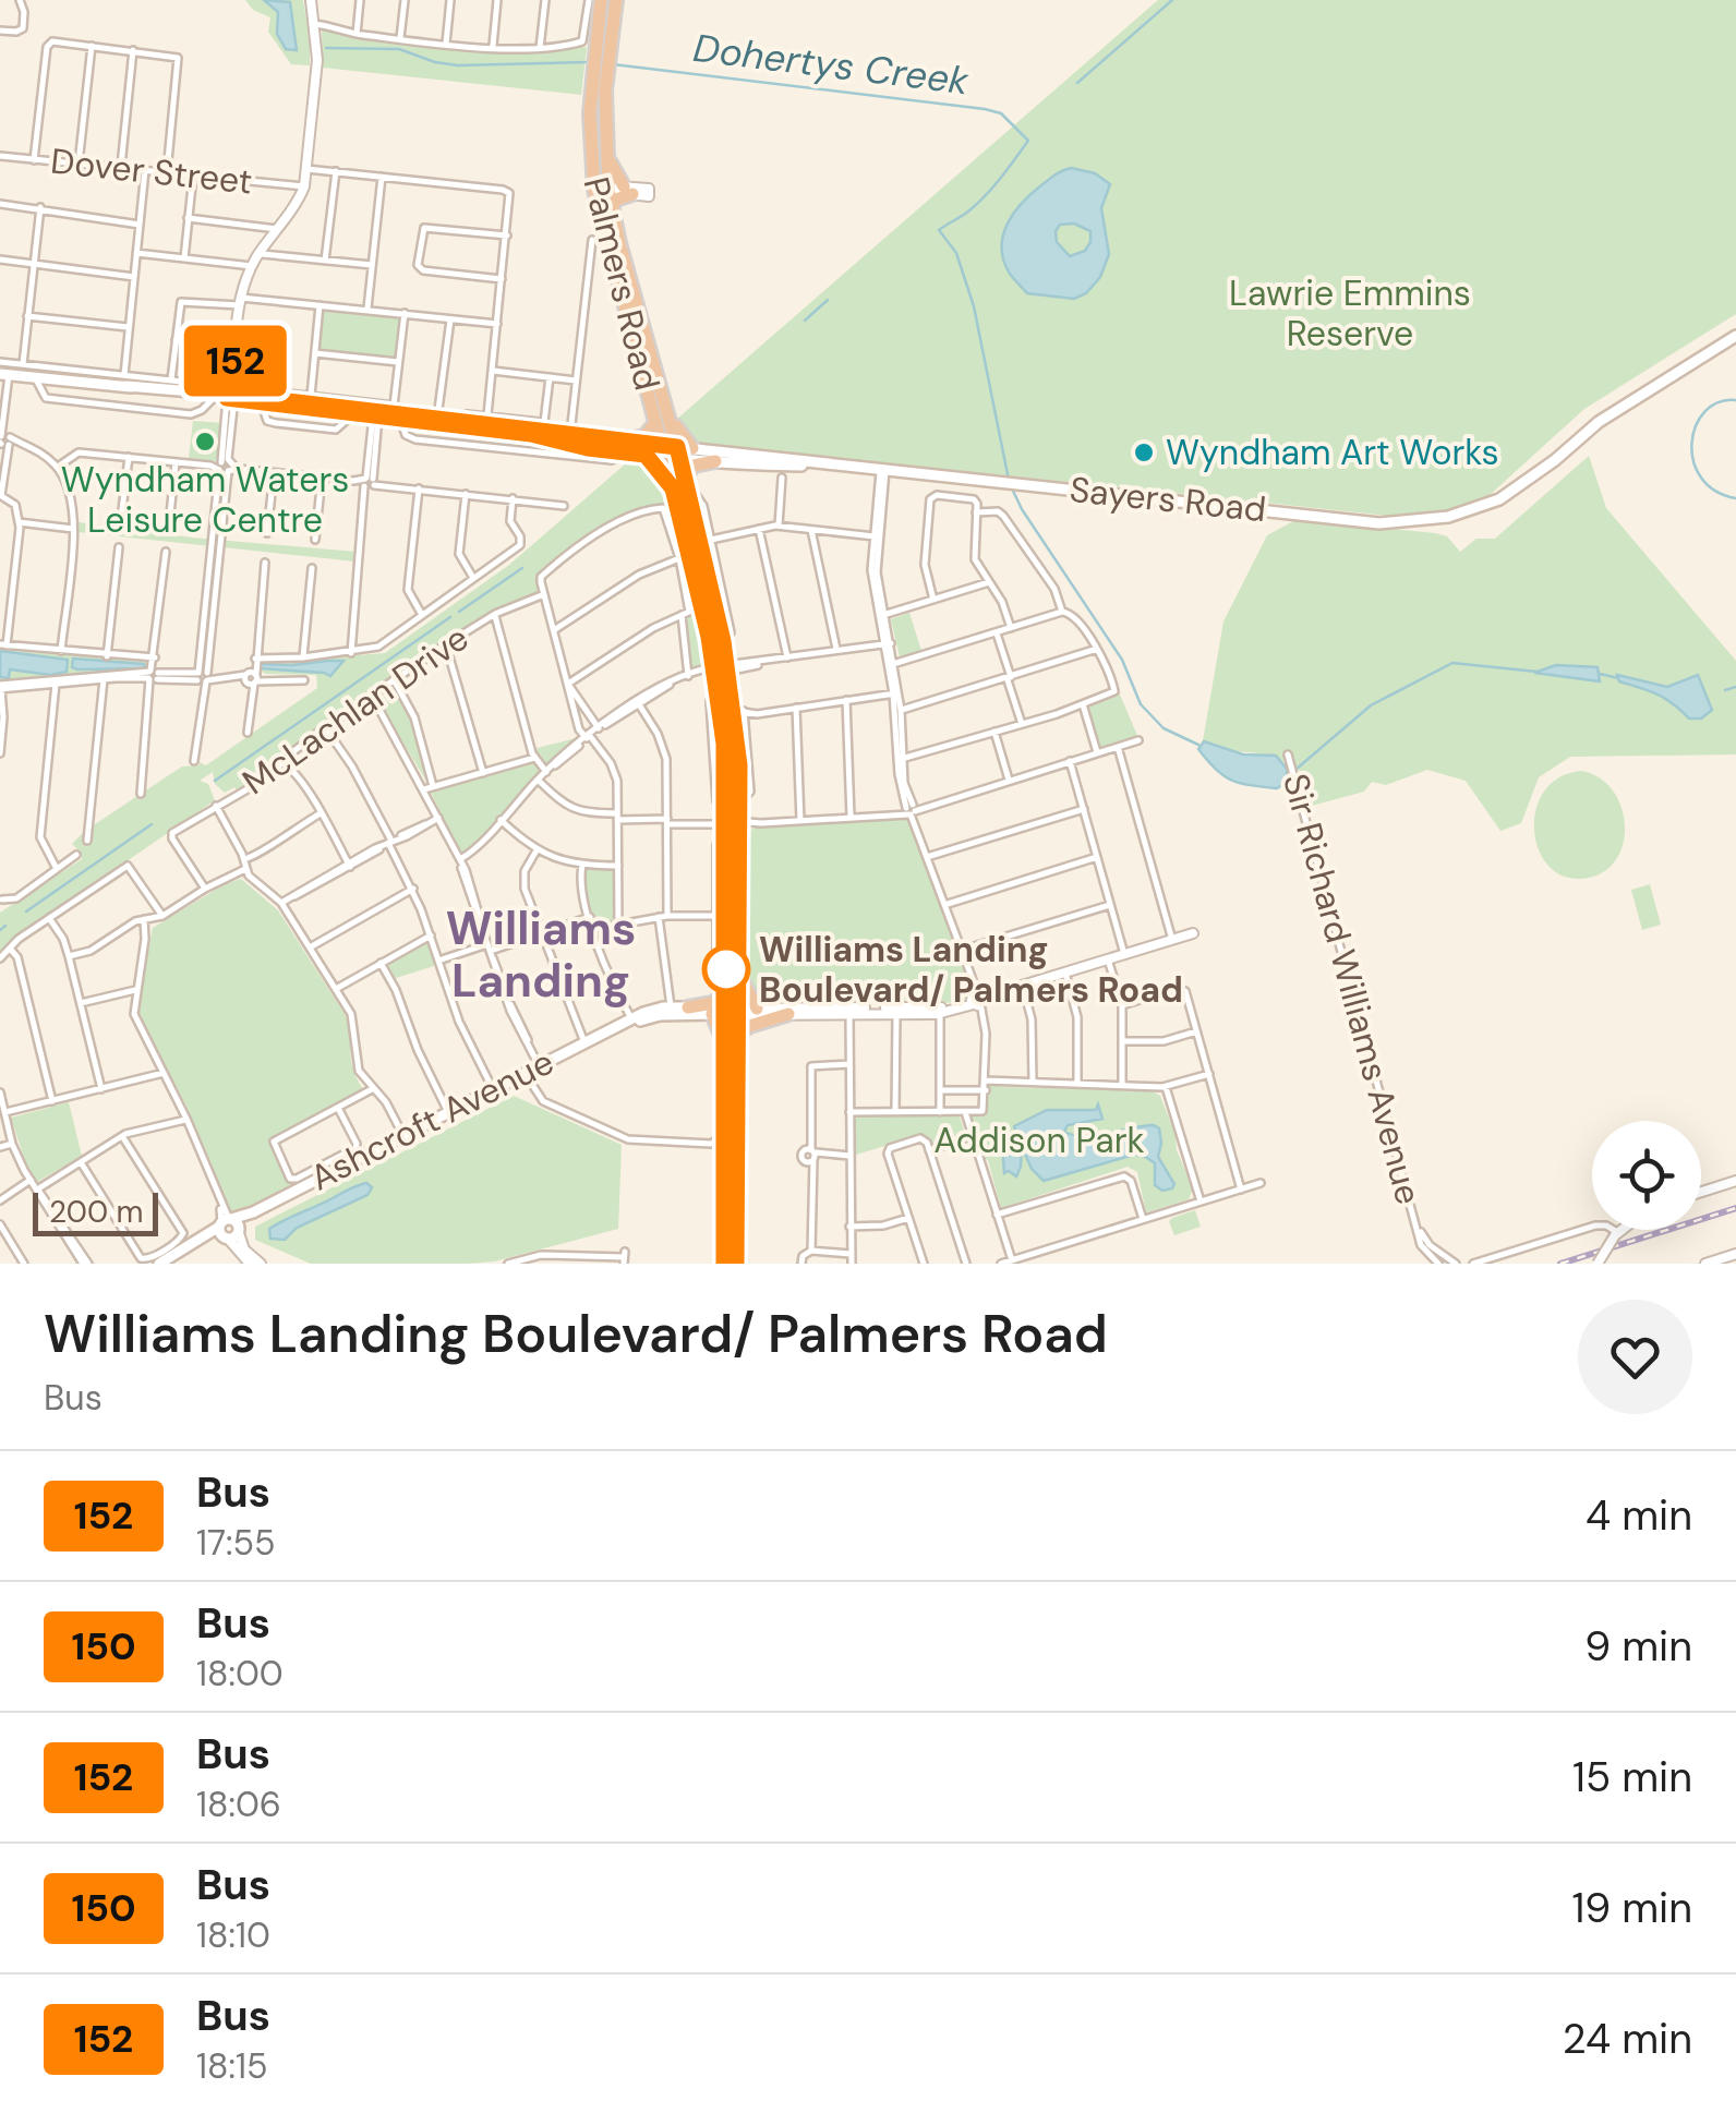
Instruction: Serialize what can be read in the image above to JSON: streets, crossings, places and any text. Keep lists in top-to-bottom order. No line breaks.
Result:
{"streets":{"highway":["Palmers Road"],"main road":["Sayers Road","Ashcroft Avenue"],"street":["Dover Street","McLachlan Drive","Sir Richard Williams Avenue"]},"crossings":[["Palmers Road","Sayers Road"],["Palmers Road","Ashcroft Avenue"]],"districts":["Williams Landing"],"water":["Dohertys Creek"],"parks":["Lawrie Emmins Reserve","Addison Park"],"places":["Wyndham Waters Leisure Centre","Wyndham Art Works","Williams Landing Boulevard/ Palmers Road"],"lines":["bus line 152"],"scale_bar":"200 m","page":{"on_map":"152","scale":"200 m","heading":["Williams Landing Boulevard/ Palmers Road","Bus"],"list":[{"mark":"152","name":"Bus","note":"17:55","value":"4 min"},{"mark":"150","name":"Bus","note":"18:00","value":"9 min"},{"mark":"152","name":"Bus","note":"18:06","value":"15 min"},{"mark":"150","name":"Bus","note":"18:10","value":"19 min"},{"mark":"152","name":"Bus","note":"18:15","value":"24 min"}]}}
